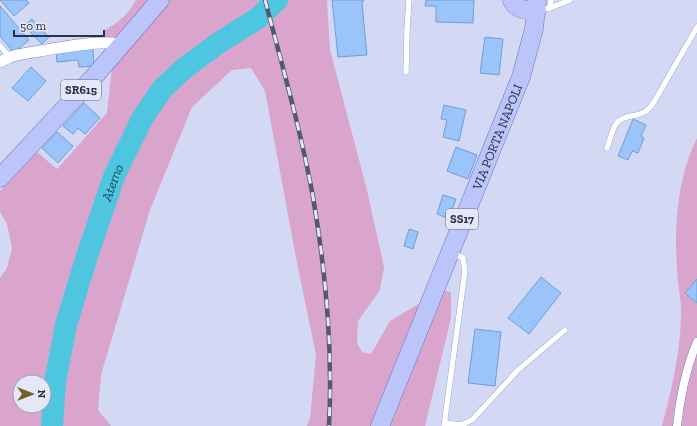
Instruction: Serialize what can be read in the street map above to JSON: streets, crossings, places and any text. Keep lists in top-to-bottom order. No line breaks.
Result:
{"streets":{"main road":["SR615","VIA PORTA NAPOLI","SS17"]},"water":["Aterno"],"scale_bar":"50 m","north":"right"}
